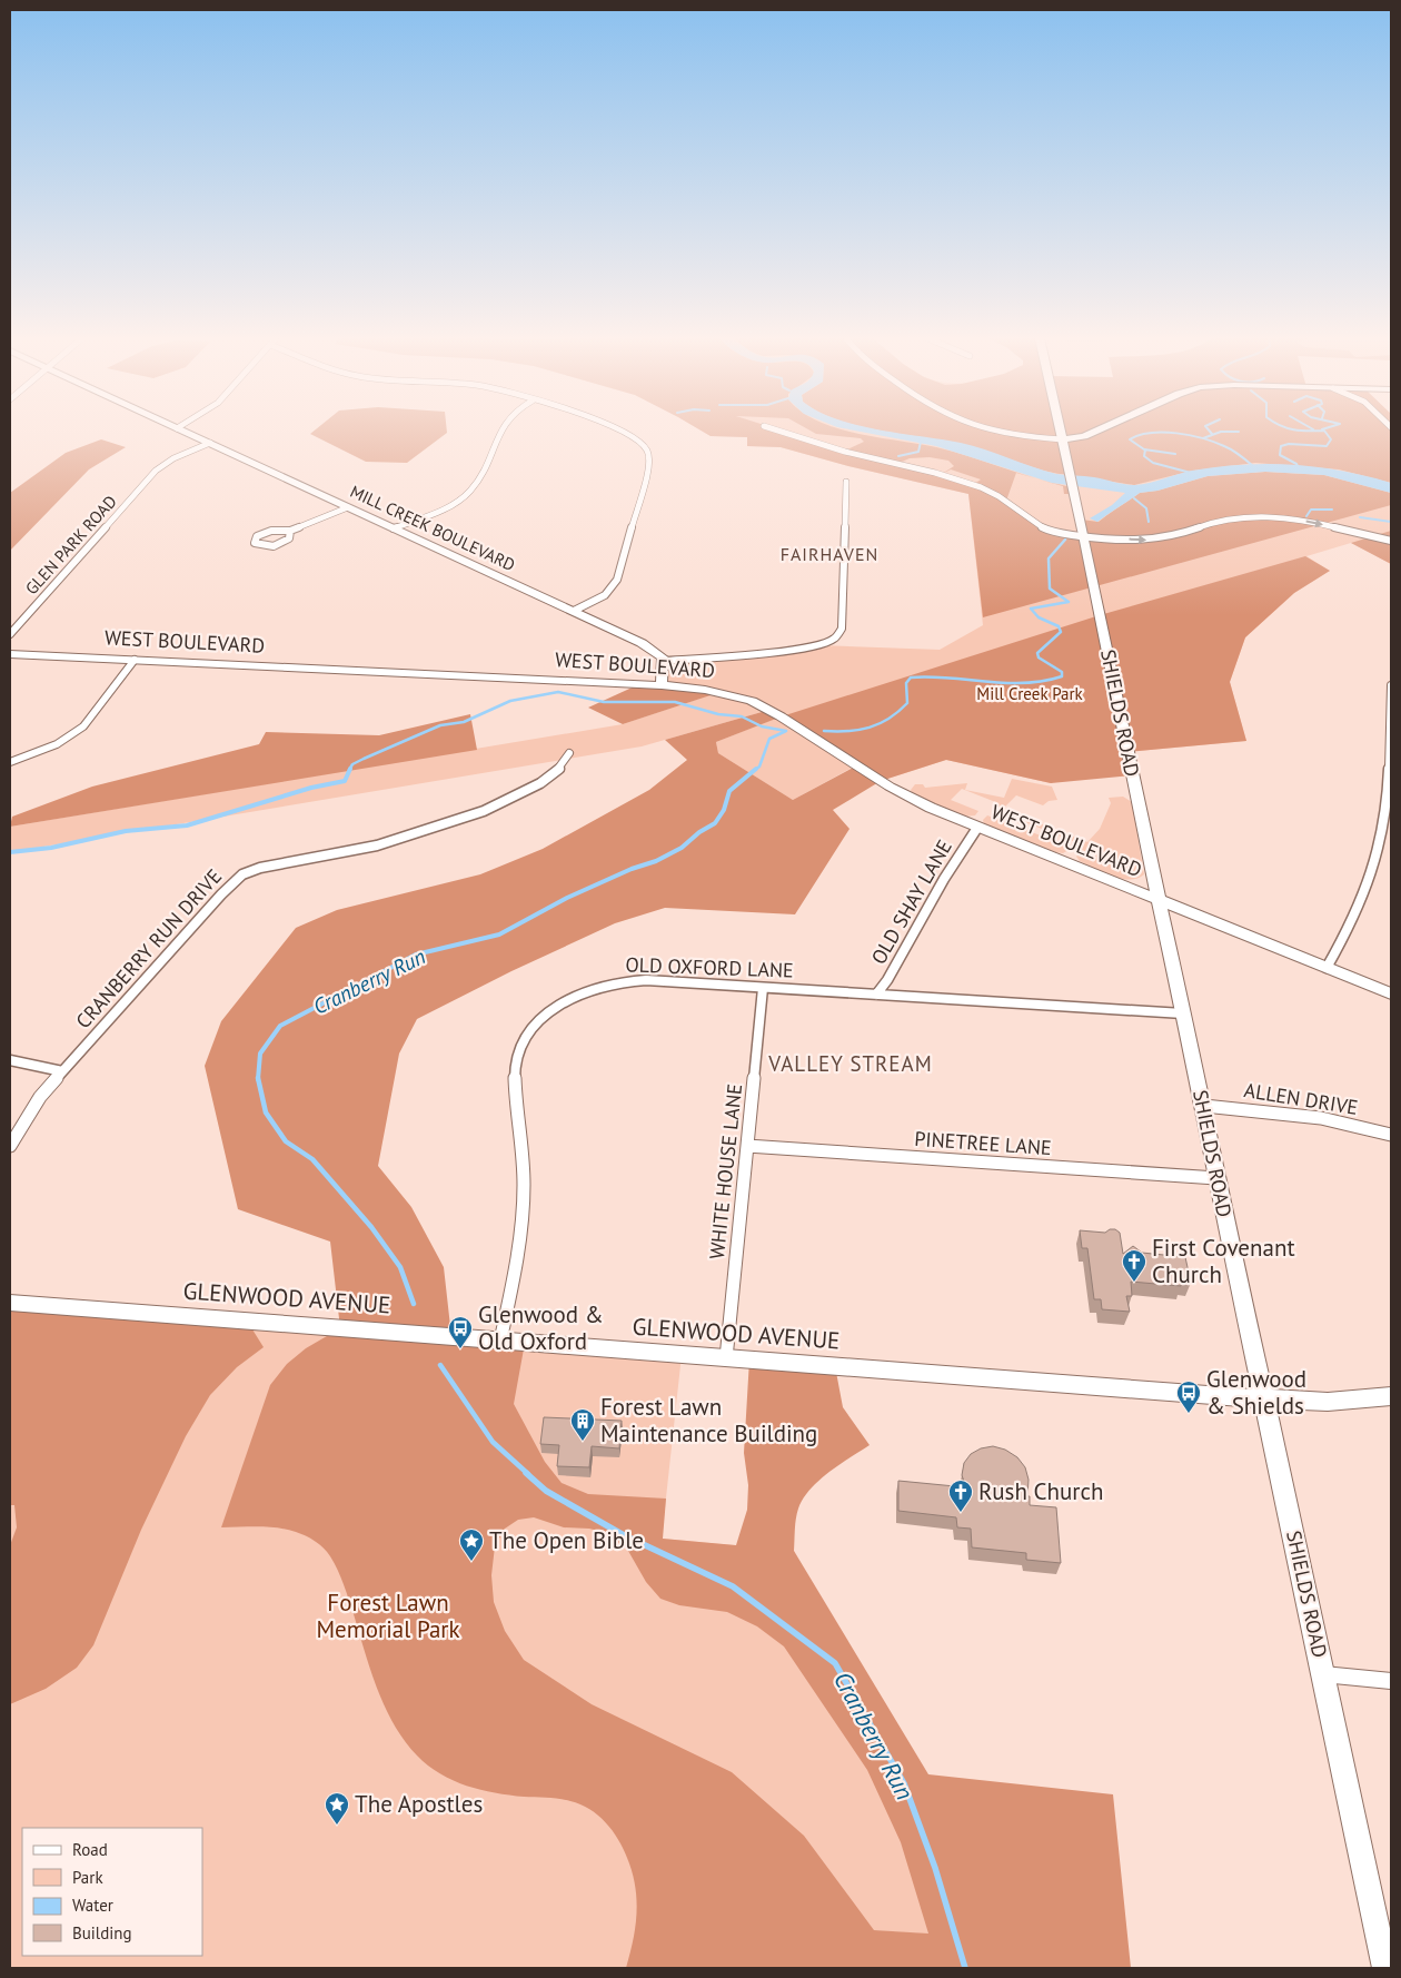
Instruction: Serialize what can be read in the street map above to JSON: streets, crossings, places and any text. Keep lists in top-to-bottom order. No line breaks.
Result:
{"streets":{"street":["MILL CREEK BOULEVARD","GLEN PARK ROAD","WEST BOULEVARD","SHIELDS ROAD","OLD SHAY LANE","CRANBERRY RUN DRIVE","OLD OXFORD LANE","ALLEN DRIVE","PINETREE LANE","WHITE HOUSE LANE","GLENWOOD AVENUE"]},"crossings":[["MILL CREEK BOULEVARD","GLEN PARK ROAD"],["WEST BOULEVARD","SHIELDS ROAD"],["WEST BOULEVARD","OLD SHAY LANE"],["SHIELDS ROAD","OLD OXFORD LANE"],["SHIELDS ROAD","ALLEN DRIVE"],["SHIELDS ROAD","PINETREE LANE"],["SHIELDS ROAD","GLENWOOD AVENUE"],["OLD SHAY LANE","OLD OXFORD LANE"],["OLD OXFORD LANE","WHITE HOUSE LANE"],["OLD OXFORD LANE","GLENWOOD AVENUE"],["PINETREE LANE","WHITE HOUSE LANE"],["WHITE HOUSE LANE","GLENWOOD AVENUE"]],"districts":["FAIRHAVEN","VALLEY STREAM"],"water":["Cranberry Run"],"parks":["Mill Creek Park","Forest Lawn Memorial Park"],"places":{"church":["First Covenant Church","Rush Church"],"bus stop":["Glenwood & Old Oxford","Glenwood & Shields"],"building":["Forest Lawn Maintenance Building"],"place":["The Open Bible","The Apostles"]},"legend":["Road","Park","Water","Building"]}
